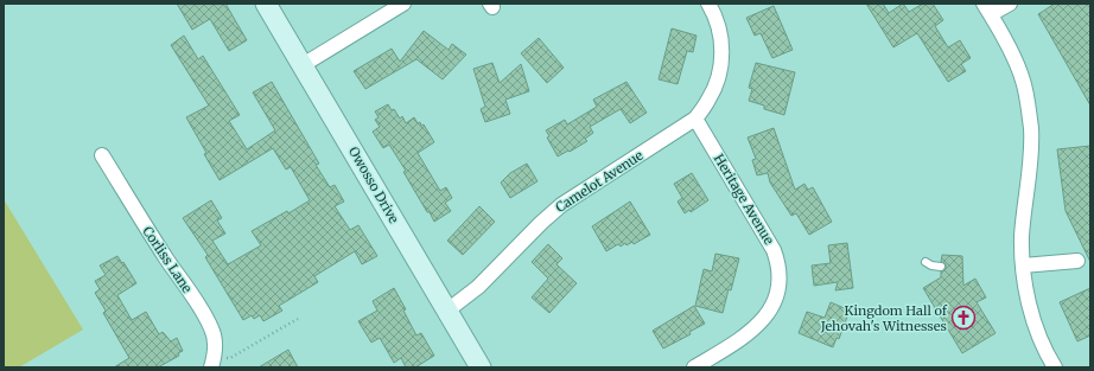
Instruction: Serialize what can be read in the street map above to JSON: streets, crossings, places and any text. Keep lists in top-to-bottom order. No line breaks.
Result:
{"streets":{"street":["Camelot Avenue","Owosso Drive","Heritage Avenue","Corliss Lane"]},"crossings":[["Camelot Avenue","Owosso Drive"],["Camelot Avenue","Heritage Avenue"]],"places":{"church":["Kingdom Hall of Jehovah's Witnesses"]}}
